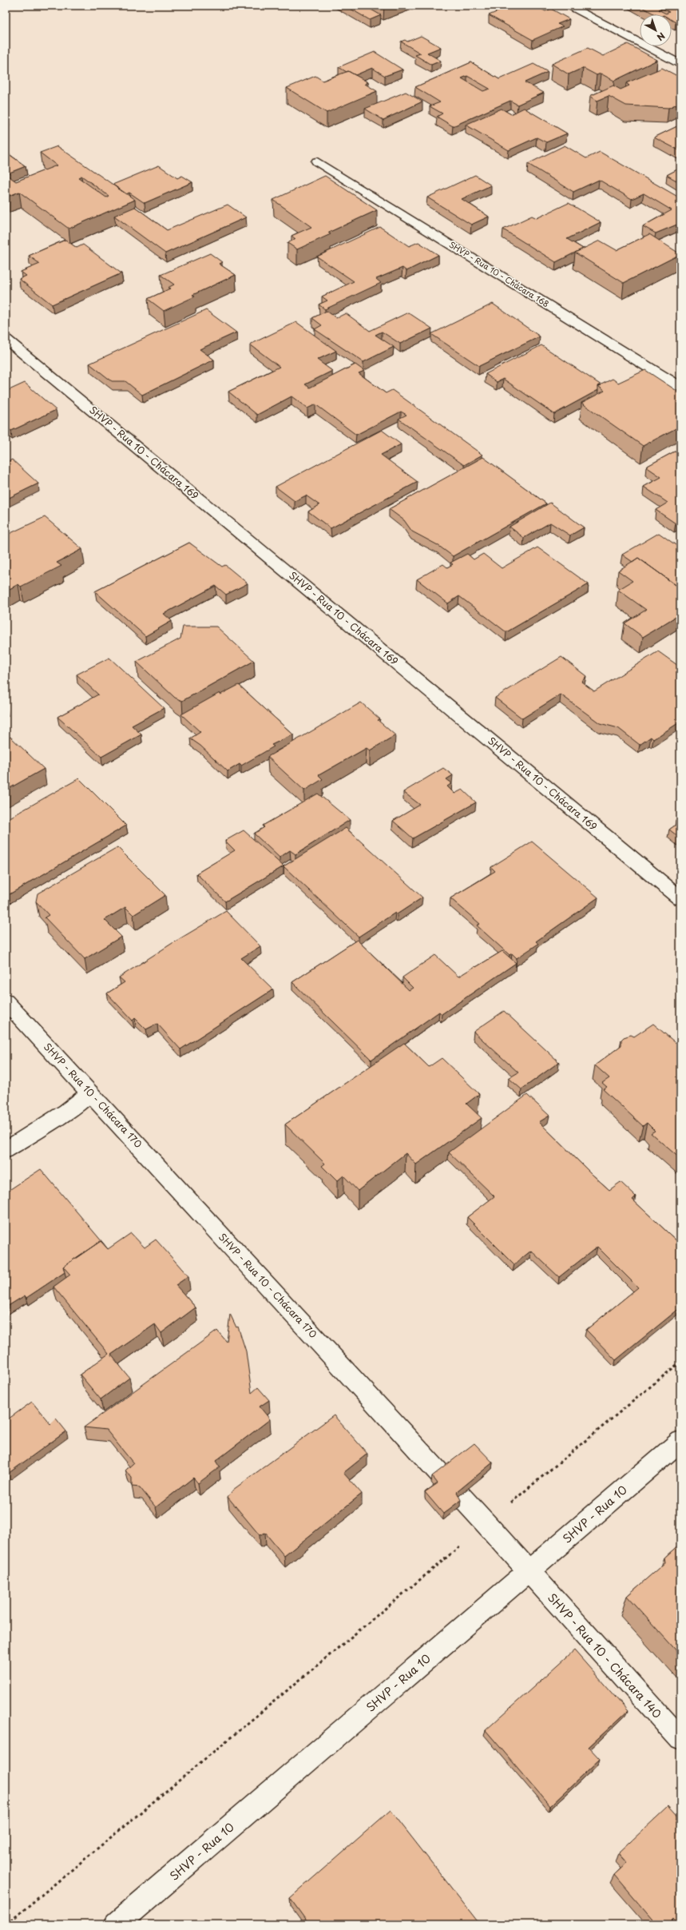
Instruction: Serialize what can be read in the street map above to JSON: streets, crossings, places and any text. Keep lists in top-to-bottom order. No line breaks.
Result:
{"streets":{"street":["SHVP - Rua 10 - Chácara 168","SHVP - Rua 10 - Chácara 169","SHVP - Rua 10 - Chácara 170","SHVP - Rua 10","SHVP - Rua 10 - Chácara 140"]},"crossings":[["SHVP - Rua 10 - Chácara 170","SHVP - Rua 10"],["SHVP - Rua 10 - Chácara 170","SHVP - Rua 10 - Chácara 140"],["SHVP - Rua 10","SHVP - Rua 10 - Chácara 140"]],"north":"bottom right"}
